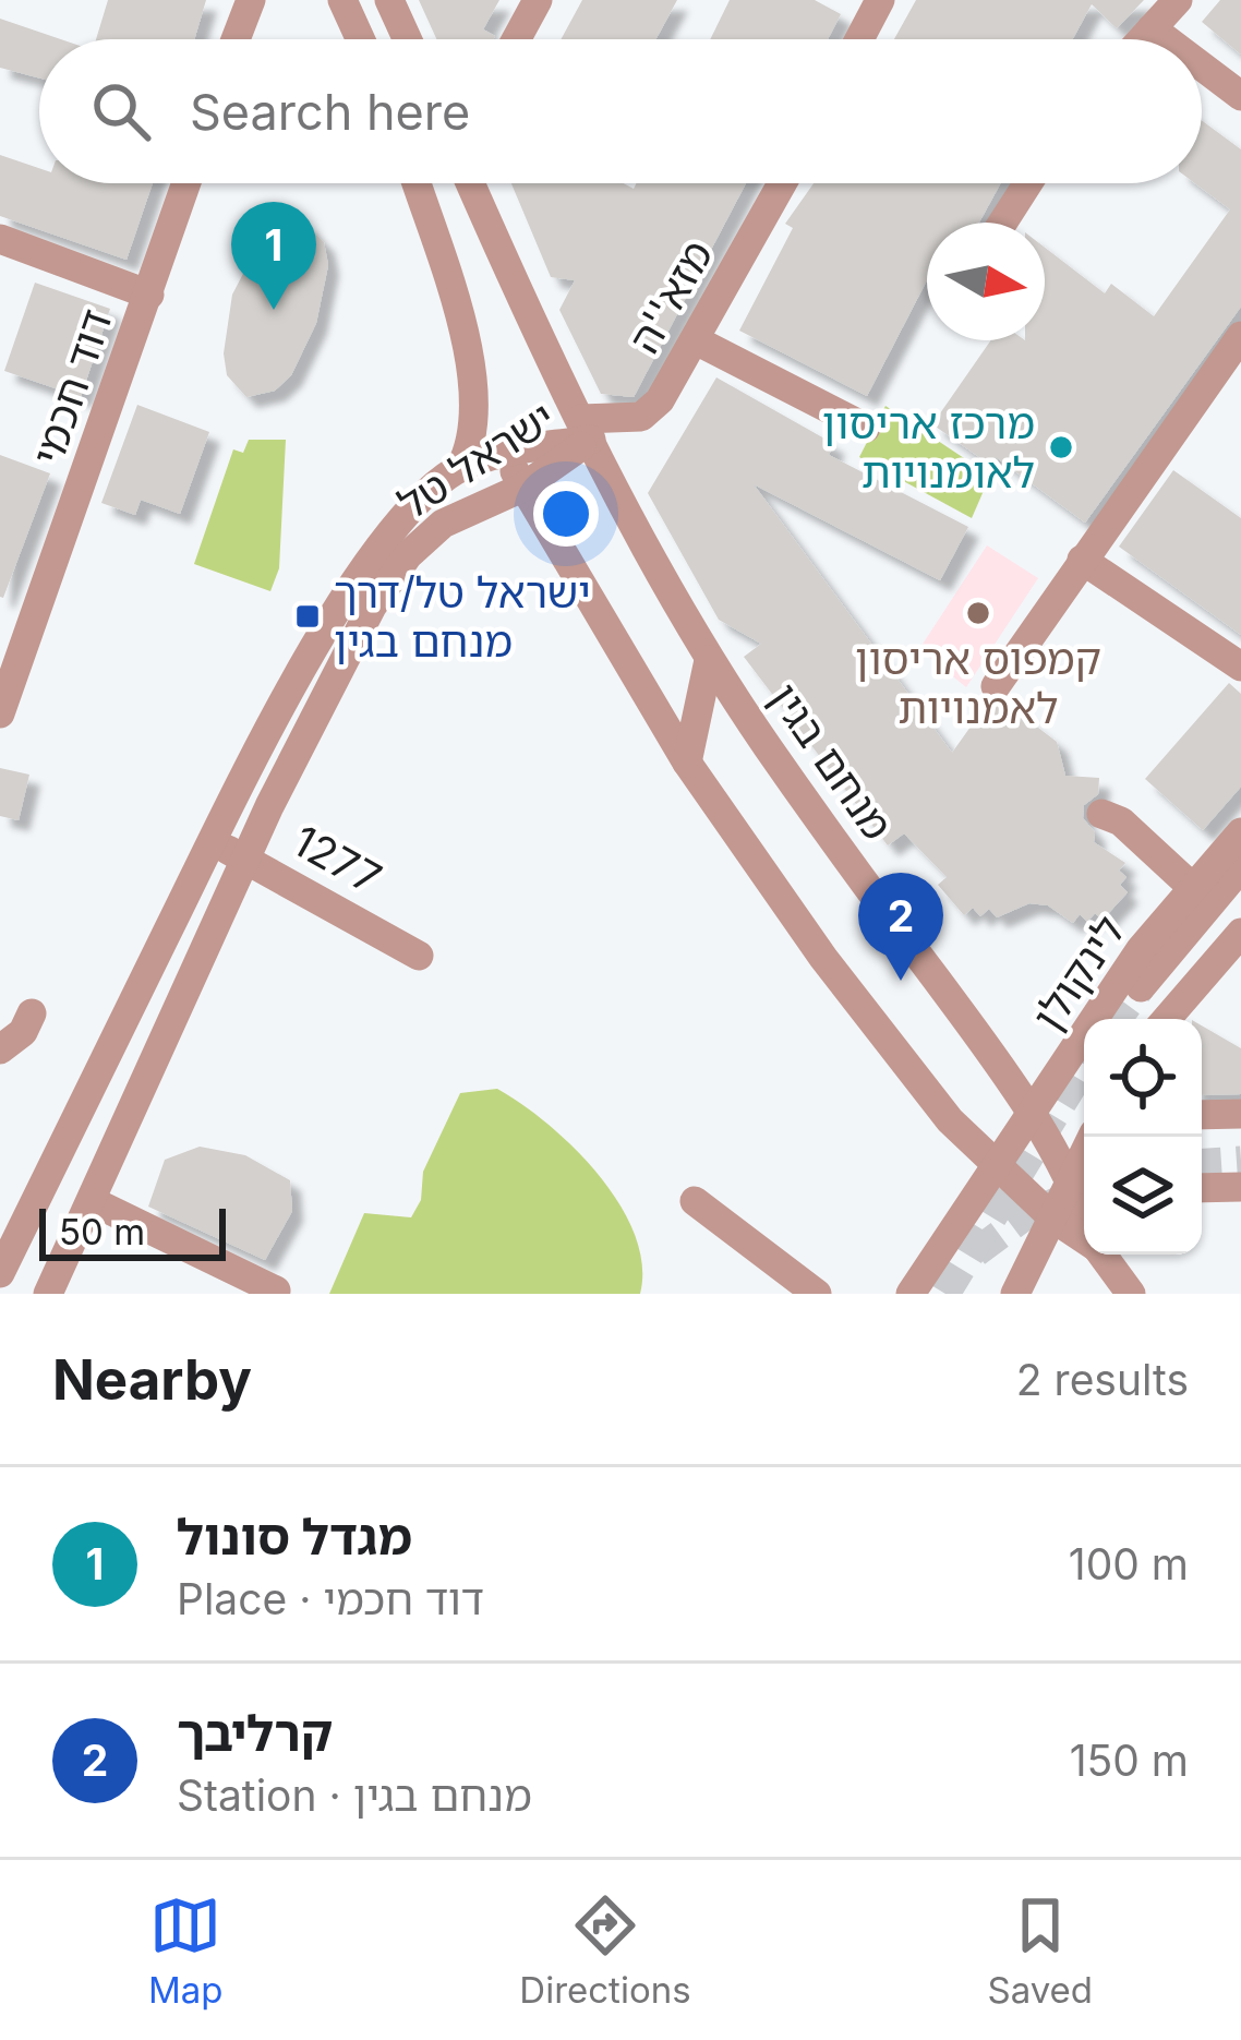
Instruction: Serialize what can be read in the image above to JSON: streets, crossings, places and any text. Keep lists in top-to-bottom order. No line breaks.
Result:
{"streets":{"street":["מזא''ה","דוד חכמי","ישראל טל","מנחם בגין","1277","לינקולן"]},"crossings":[["מזא''ה","ישראל טל"],["מזא''ה","מנחם בגין"],["ישראל טל","מנחם בגין"],["ישראל טל","1277"],["מנחם בגין","לינקולן"]],"places":{"other":["מרכז אריסון לאומנויות","קמפוס אריסון לאמנויות"],"transit":["ישראל טל/דרך מנחם בגין"]},"scale_bar":"50 m","north":"right","page":{"search":"Search here","pins":["1","2"],"scale":"50 m","heading":["Nearby","2 results"],"list":[{"mark":"1","name":"מגדל סונול","note":"Place · דוד חכמי","value":"100 m"},{"mark":"2","name":"קרליבך","note":"Station · מנחם בגין","value":"150 m"}],"nav":["Map","Directions","Saved"]}}
